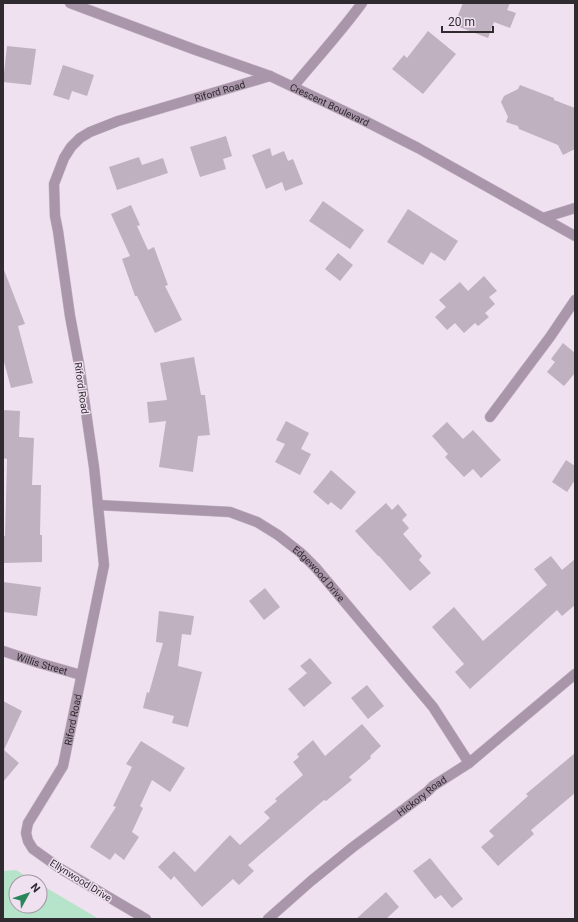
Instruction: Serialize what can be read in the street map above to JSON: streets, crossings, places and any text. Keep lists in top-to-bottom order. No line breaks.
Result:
{"streets":{"street":["Riford Road","Crescent Boulevard","Edgewood Drive","Willis Street","Hickory Road","Ellynwood Drive"]},"crossings":[["Riford Road","Crescent Boulevard"],["Riford Road","Edgewood Drive"],["Riford Road","Willis Street"],["Riford Road","Ellynwood Drive"],["Edgewood Drive","Hickory Road"]],"scale_bar":"20 m","north":"top right"}
